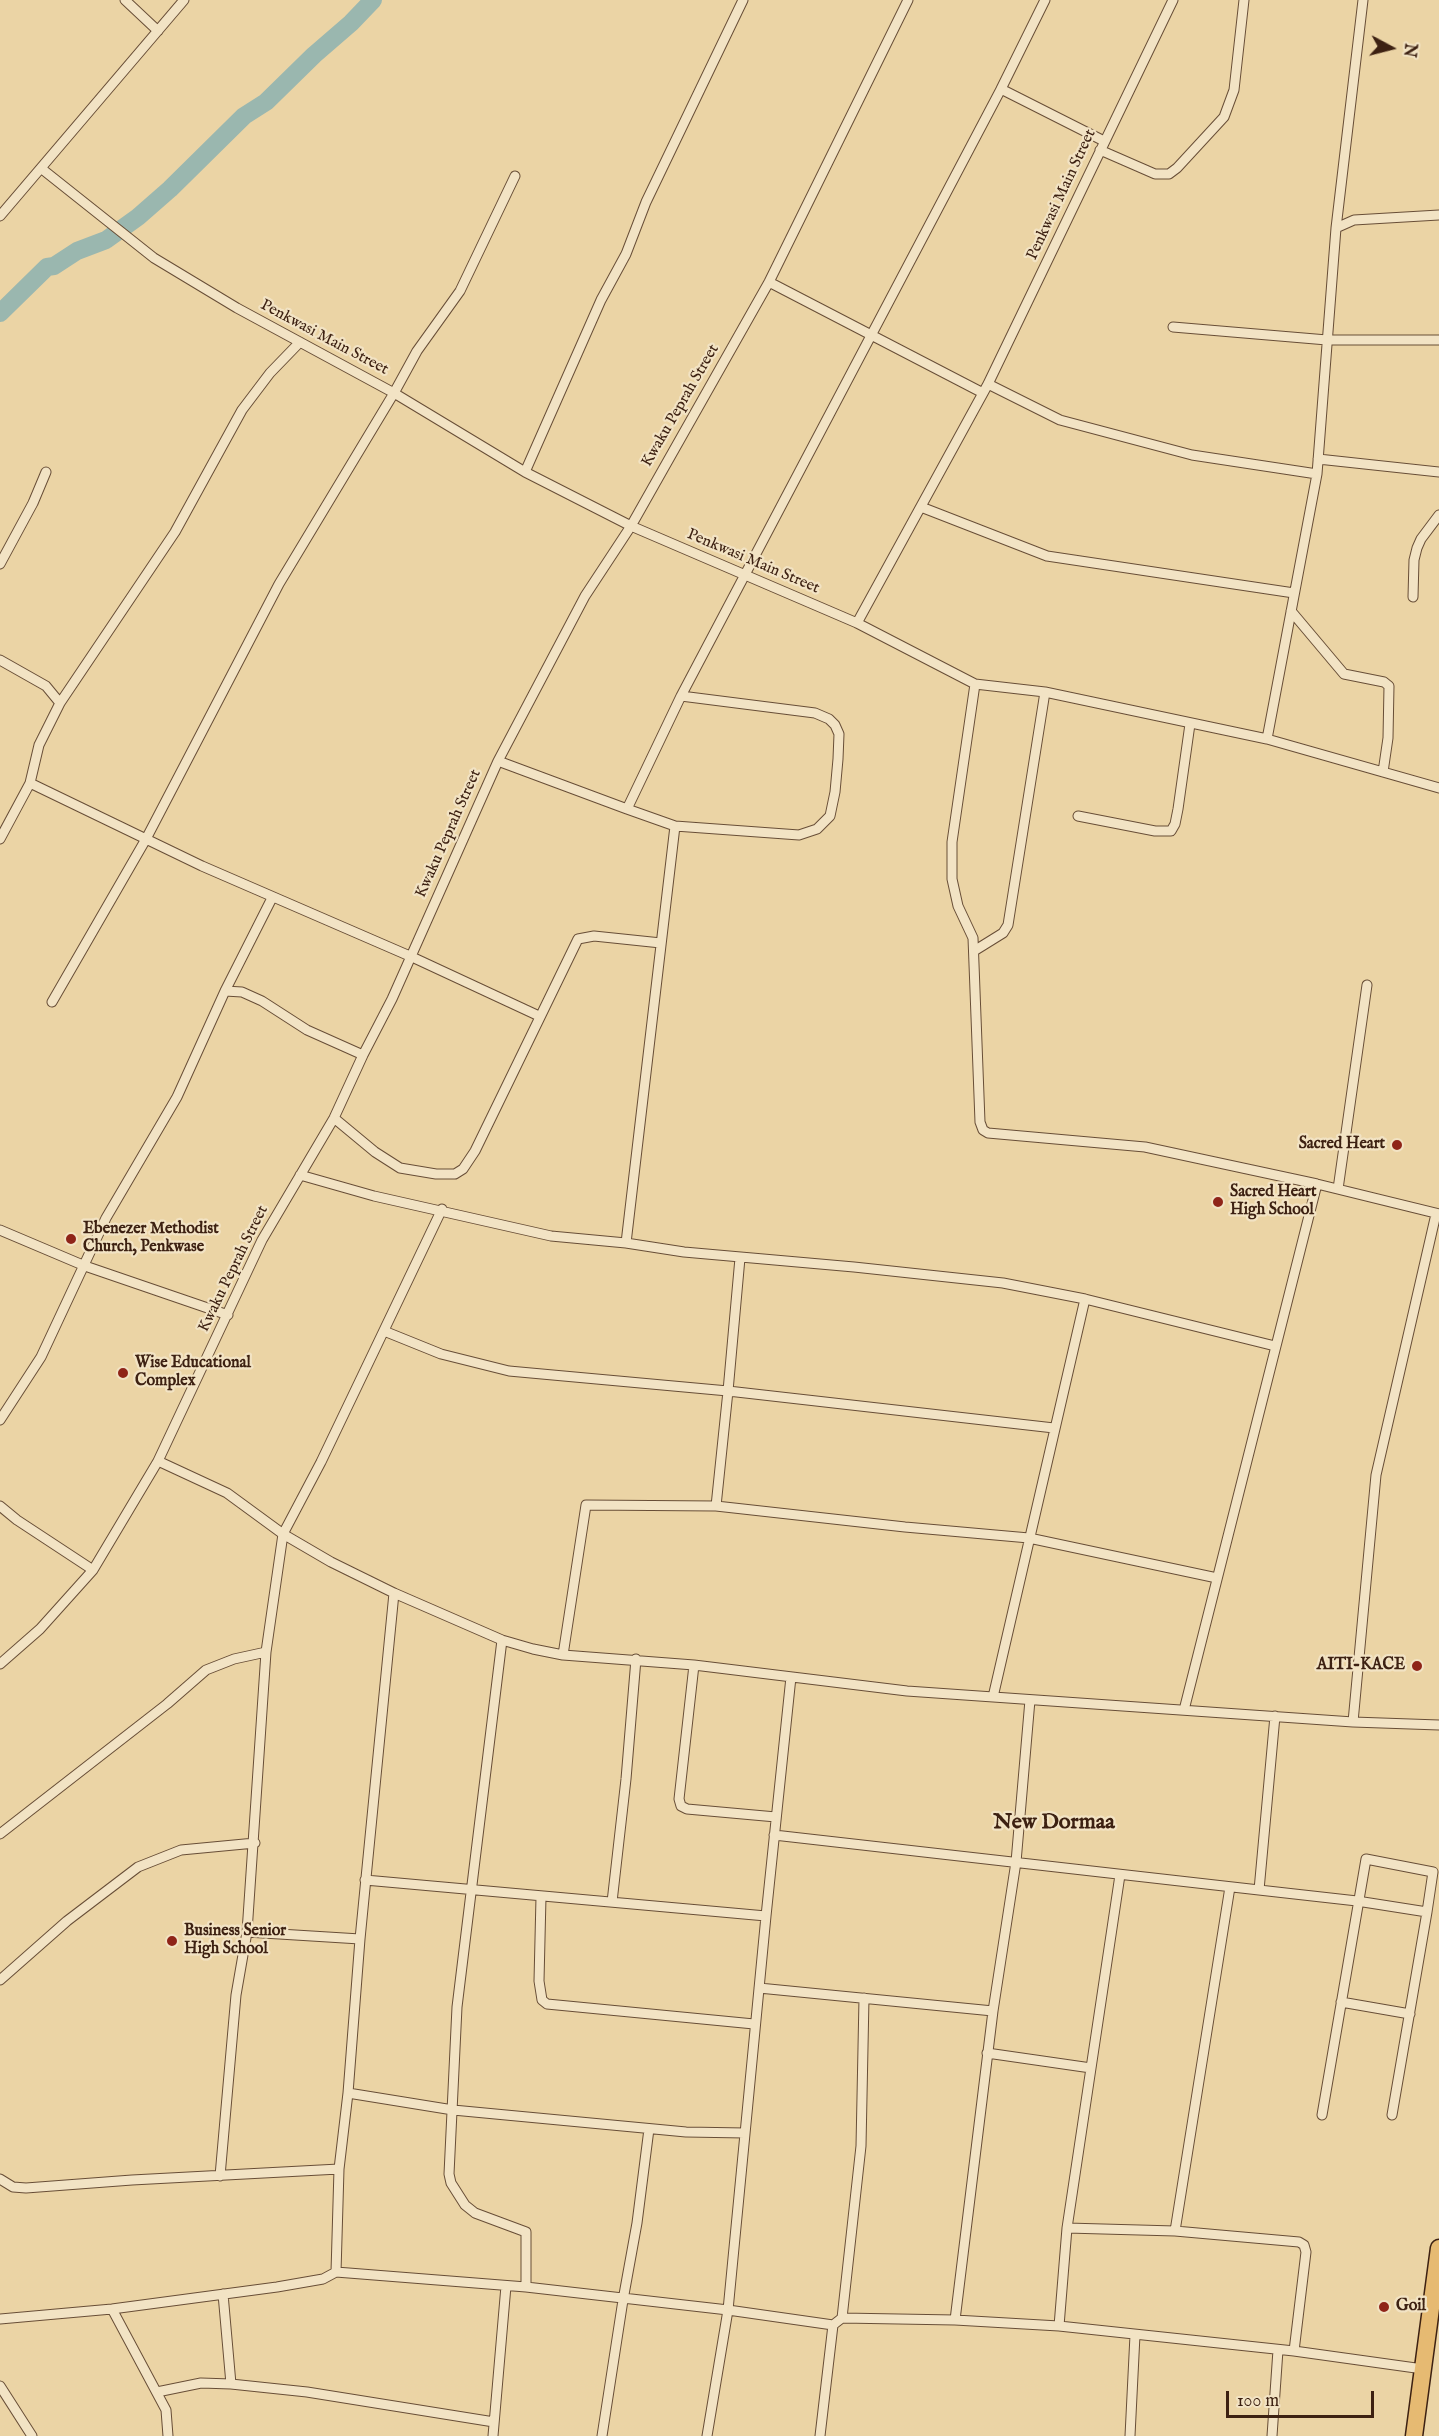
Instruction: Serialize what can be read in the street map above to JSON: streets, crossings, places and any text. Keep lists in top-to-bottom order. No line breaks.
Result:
{"streets":{"street":["Penkwasi Main Street","Kwaku Peprah Street"]},"crossings":[["Penkwasi Main Street","Kwaku Peprah Street"]],"districts":["New Dormaa"],"places":["Sacred Heart","Sacred Heart High School","Ebenezer Methodist Church, Penkwase","Wise Educational Complex","AITI-KACE","Business Senior High School","Goil"],"scale_bar":"100 m","north":"right"}
